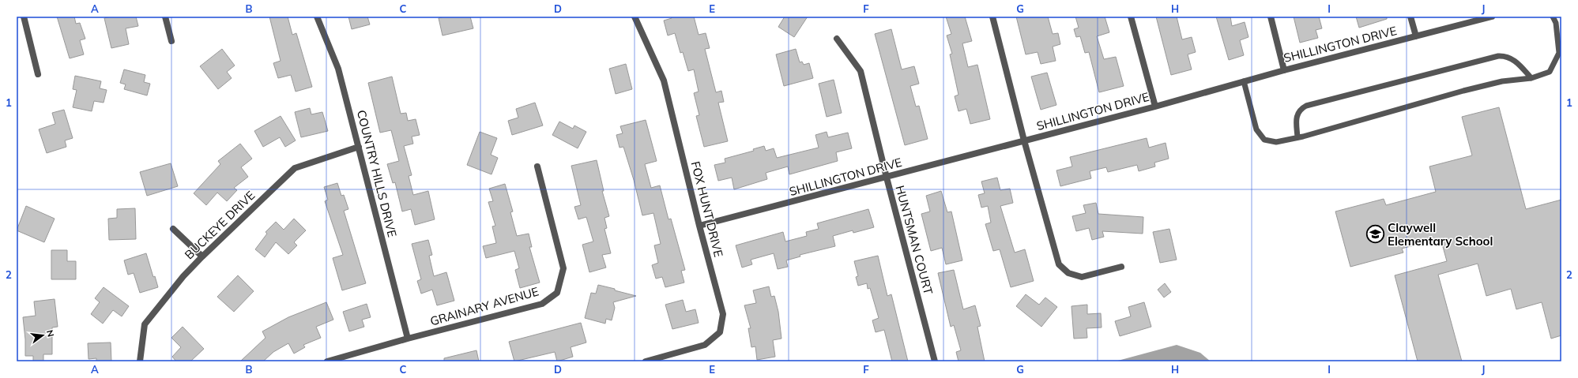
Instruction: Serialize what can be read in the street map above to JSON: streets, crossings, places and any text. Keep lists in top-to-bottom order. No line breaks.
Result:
{"streets":{"street":["SHILLINGTON DRIVE","COUNTRY HILLS DRIVE","FOX HUNT DRIVE","BUCKEYE DRIVE","HUNTSMAN COURT","GRAINARY AVENUE"]},"crossings":[["SHILLINGTON DRIVE","FOX HUNT DRIVE"],["SHILLINGTON DRIVE","HUNTSMAN COURT"],["COUNTRY HILLS DRIVE","BUCKEYE DRIVE"],["COUNTRY HILLS DRIVE","GRAINARY AVENUE"]],"places":{"school or university":["Claywell Elementary School"]},"north":"right","grid":{"columns":["A","B","C","D","E","F","G","H","I","J"],"rows":["1","2"]}}
